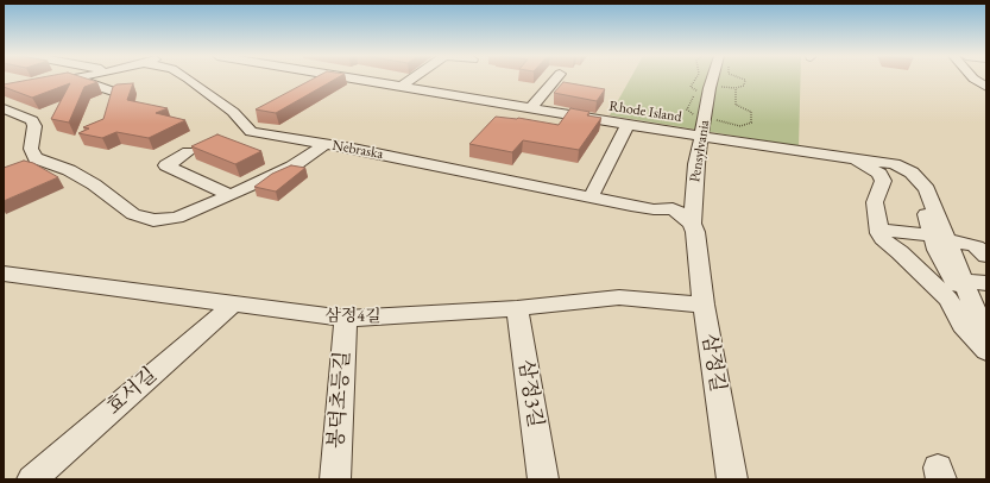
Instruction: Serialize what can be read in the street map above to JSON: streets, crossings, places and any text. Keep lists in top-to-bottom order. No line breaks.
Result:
{"streets":{"street":["Rhode Island","Nebraska","Pensylvania","삼정4길","삼정길","효서길","삼정3길","봉덕초등길"]},"crossings":[["Rhode Island","Pensylvania"],["Nebraska","Pensylvania"],["Nebraska","삼정길"],["Pensylvania","삼정길"],["삼정4길","삼정길"],["삼정4길","효서길"],["삼정4길","삼정3길"],["삼정4길","봉덕초등길"]]}
